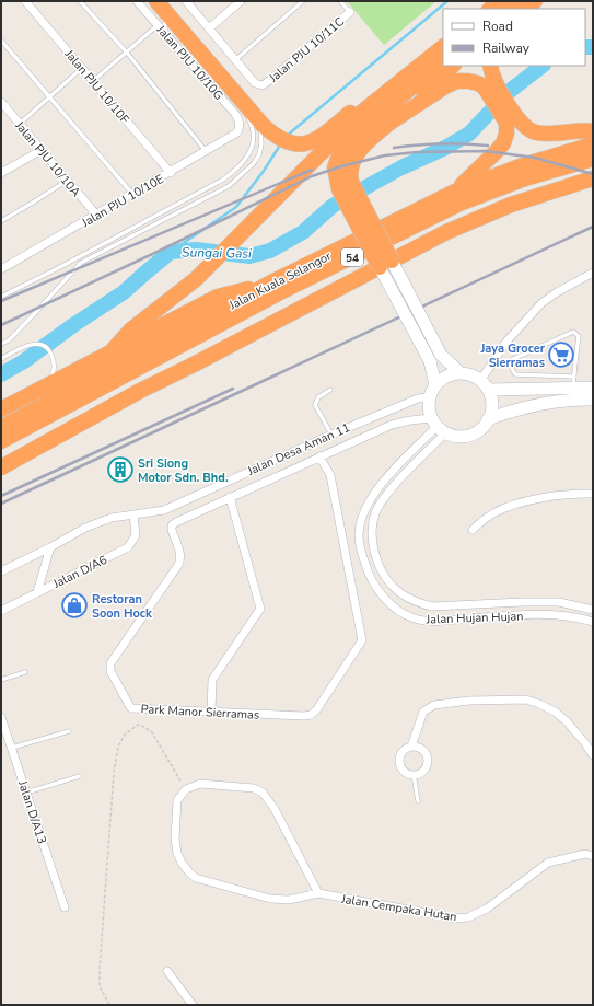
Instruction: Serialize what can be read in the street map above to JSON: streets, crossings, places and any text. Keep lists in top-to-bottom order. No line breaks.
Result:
{"streets":{"highway":["54","Jalan Kuala Selangor"],"street":["Jalan PJU 10/11C","Jalan PJU 10/10G","Jalan PJU 10/10F","Jalan PJU 10/10A","Jalan PJU 10/10E","Jalan Desa Aman 11","Jalan D/A6","Jalan Hujan Hujan","Park Manor Sierramas","Jalan D/A13","Jalan Cempaka Hutan"]},"crossings":[["Jalan PJU 10/10G","Jalan PJU 10/10E"],["Jalan PJU 10/10F","Jalan PJU 10/10E"],["Jalan PJU 10/10A","Jalan PJU 10/10E"],["Jalan Desa Aman 11","Jalan D/A6"],["Jalan Desa Aman 11","Jalan Hujan Hujan"],["Jalan Desa Aman 11","Park Manor Sierramas"],["Jalan Hujan Hujan","Park Manor Sierramas"]],"water":["Sungai Gasi"],"places":{"supermarket":["Jaya Grocer Sierramas"],"building":["Sri Siong Motor Sdn. Bhd."],"shop":["Restoran Soon Hock"]},"legend":["Road","Railway"]}
